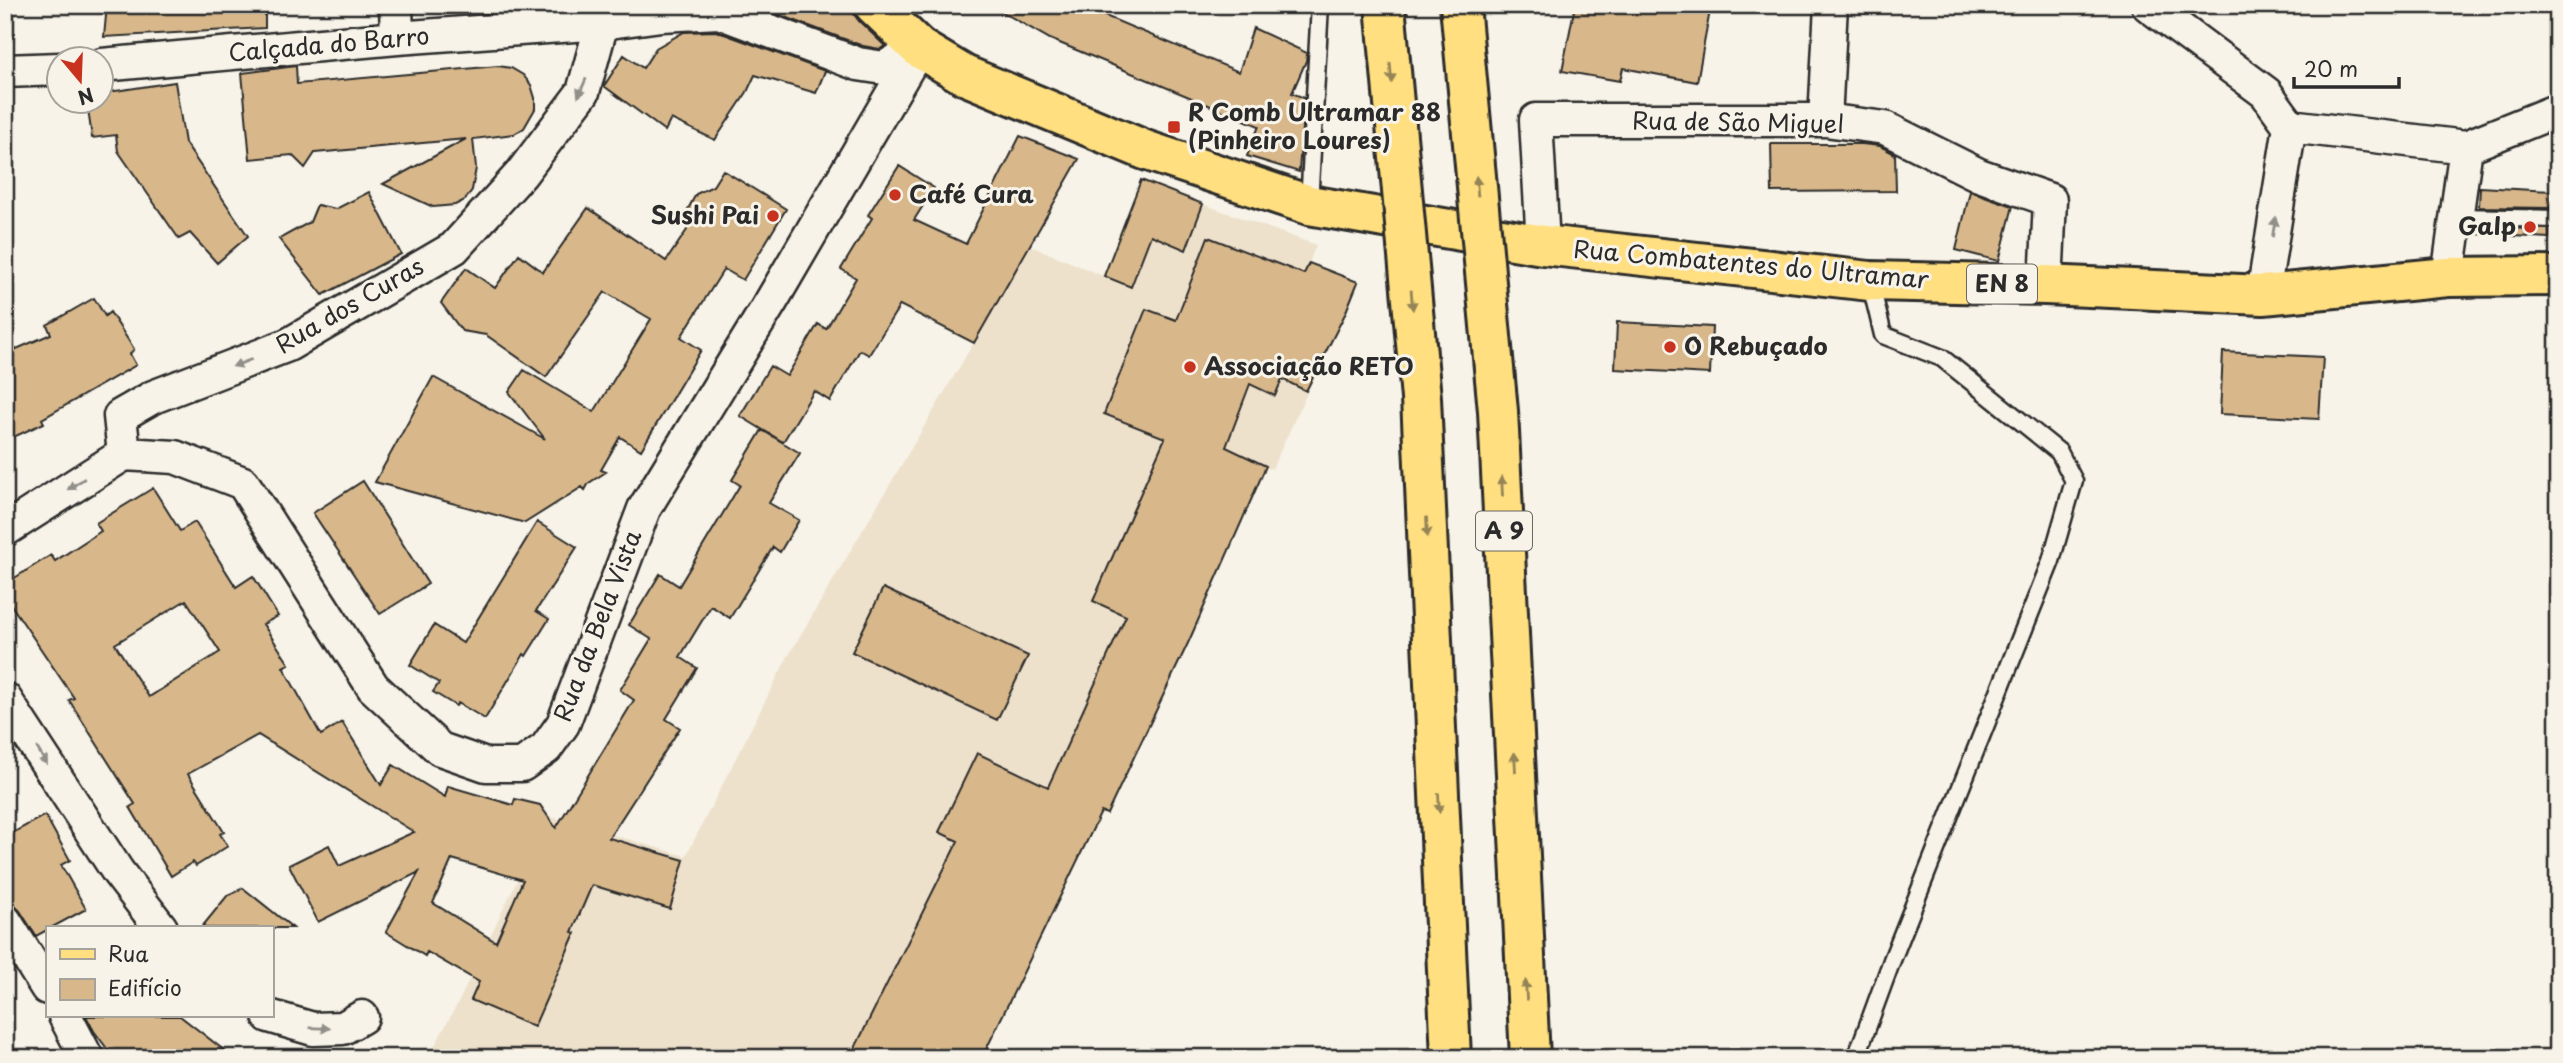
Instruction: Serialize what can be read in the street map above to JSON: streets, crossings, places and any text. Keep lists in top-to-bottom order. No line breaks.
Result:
{"streets":{"main road":["Rua Combatentes do Ultramar","EN 8","A 9"],"street":["Calçada do Barro","Rua de São Miguel","Rua dos Curas","Rua da Bela Vista"]},"crossings":[["Calçada do Barro","EN 8"],["Calçada do Barro","Rua dos Curas"],["Calçada do Barro","Rua da Bela Vista"],["Rua de São Miguel","Rua Combatentes do Ultramar"],["Rua Combatentes do Ultramar","EN 8"],["EN 8","Rua da Bela Vista"],["Rua dos Curas","Rua da Bela Vista"]],"one_way":["Rua dos Curas"],"places":{"transit":["R Comb Ultramar 88 (Pinheiro Loures)"],"other":["Café Cura","Sushi Pai","Galp","O Rebuçado","Associação RETO"]},"legend":["Rua","Edifício"],"scale_bar":"20 m","north":"bottom"}
